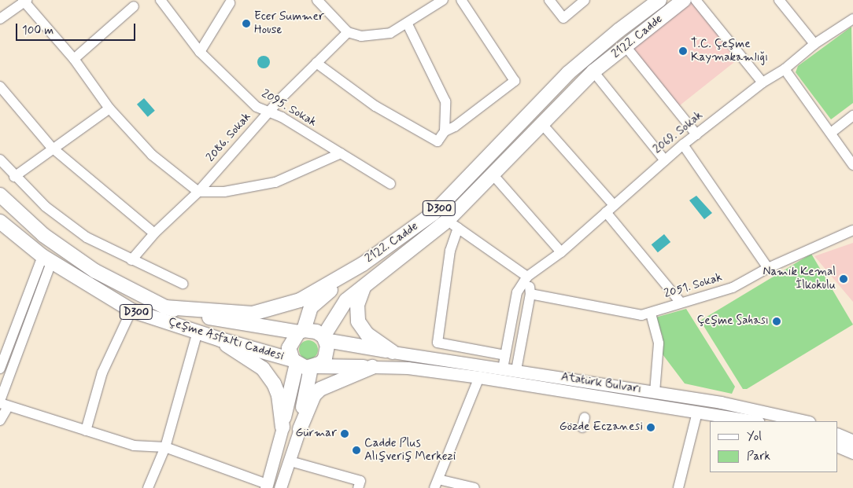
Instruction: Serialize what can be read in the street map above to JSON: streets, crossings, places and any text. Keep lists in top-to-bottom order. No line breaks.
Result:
{"streets":{"highway":["2122. Cadde","D300","Çeşme Asfaltı Caddesi"],"main road":["Atatürk Bulvarı"],"street":["2095. Sokak","2069. Sokak","2086. Sokak","2051. Sokak"]},"crossings":[["2122. Cadde","D300"],["2122. Cadde","Çeşme Asfaltı Caddesi"],["2095. Sokak","2086. Sokak"],["D300","Çeşme Asfaltı Caddesi"],["D300","Atatürk Bulvarı"]],"places":["Ecer Summer House","T.C. Çeşme Kaymakamlığı","Namık Kemal İlkokulu","Çeşme Sahası","Gözde Eczanesi","Gürmar","Cadde Plus Alışveriş Merkezi"],"legend":["Yol","Park"],"scale_bar":"100 m"}
